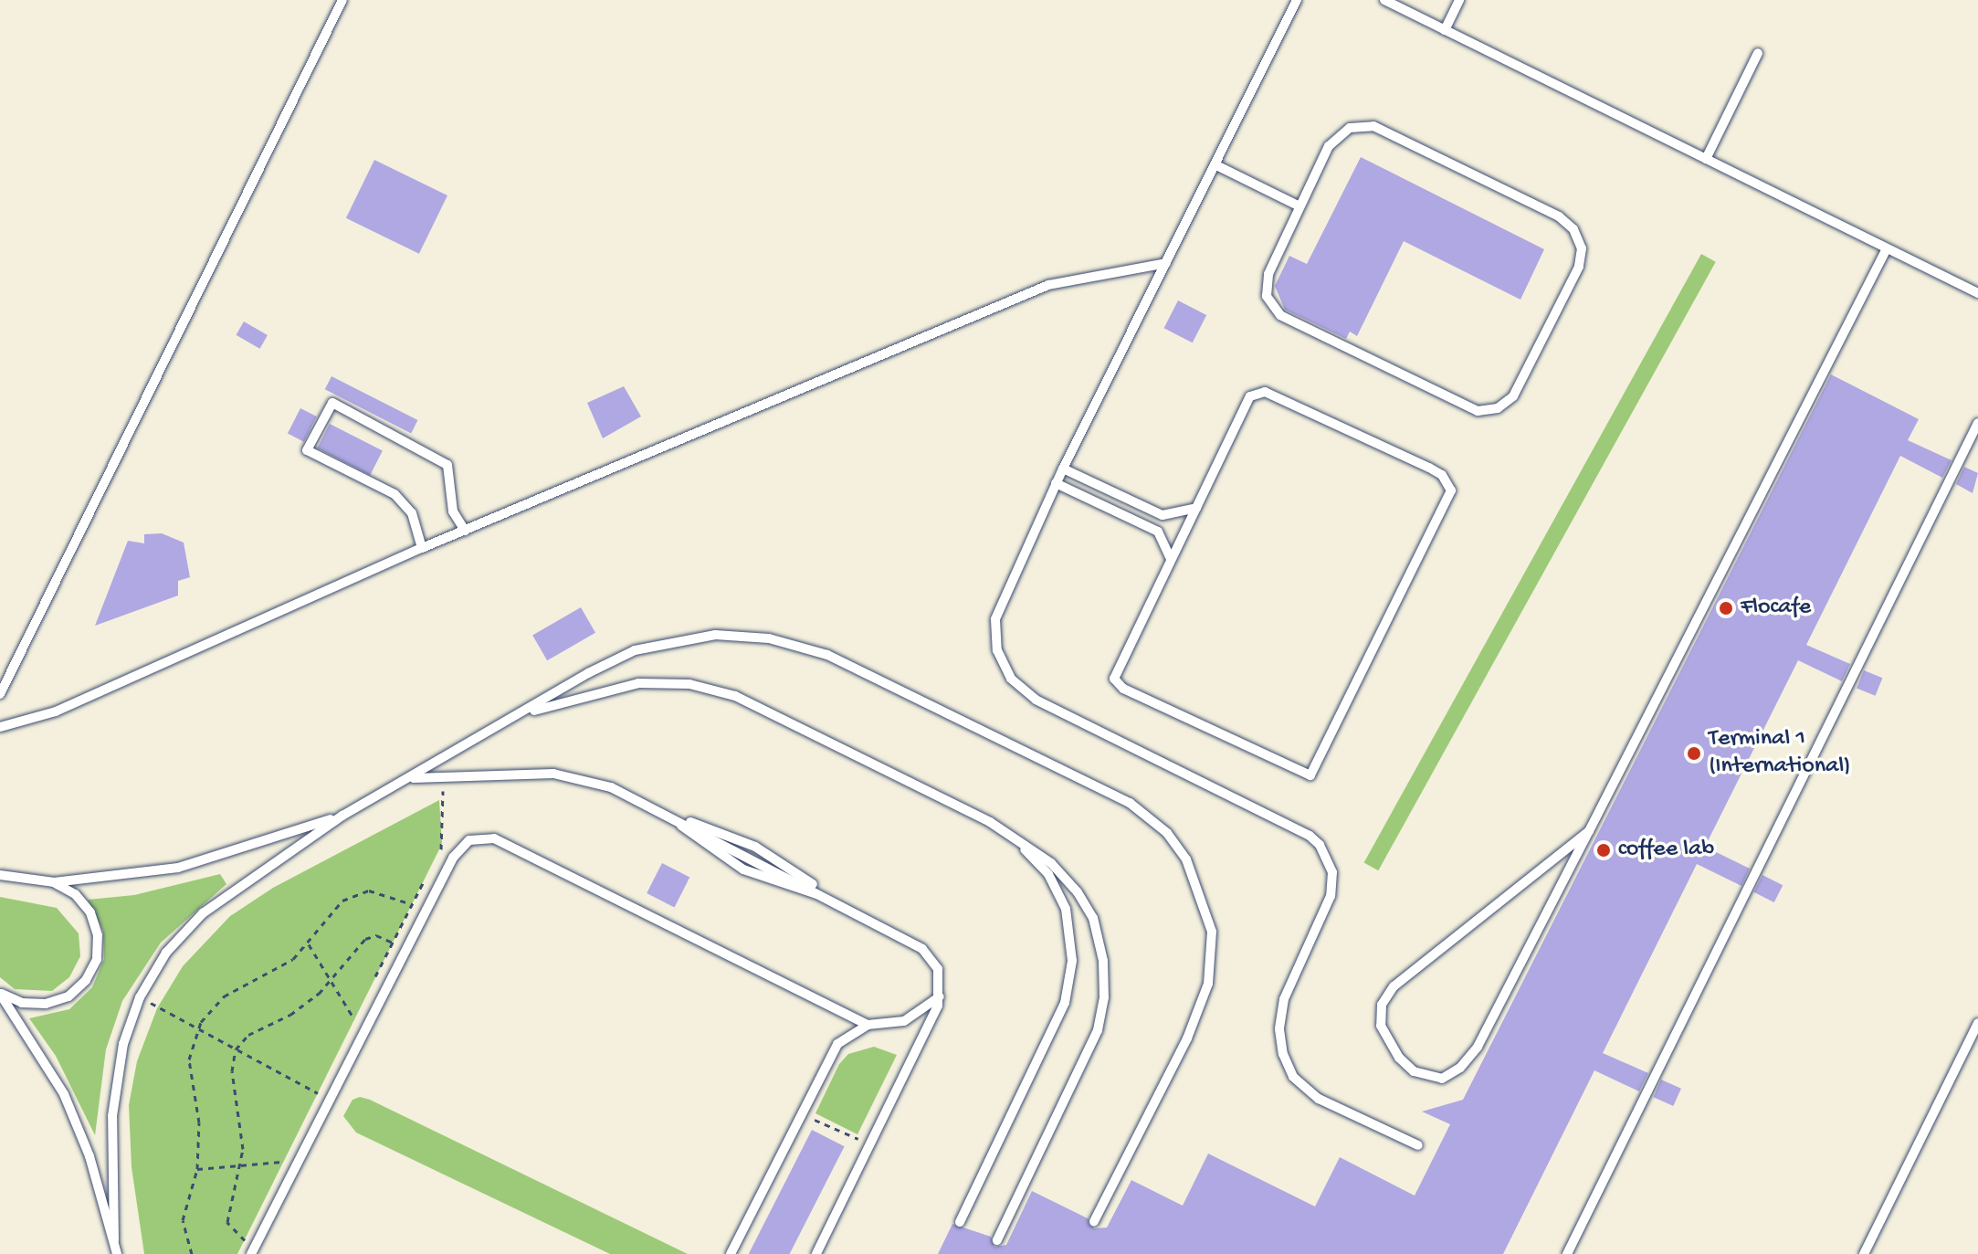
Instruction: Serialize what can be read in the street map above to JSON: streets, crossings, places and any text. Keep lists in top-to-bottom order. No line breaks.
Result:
{"places":["Flocafe","Terminal 1 (International)","coffee lab"]}
